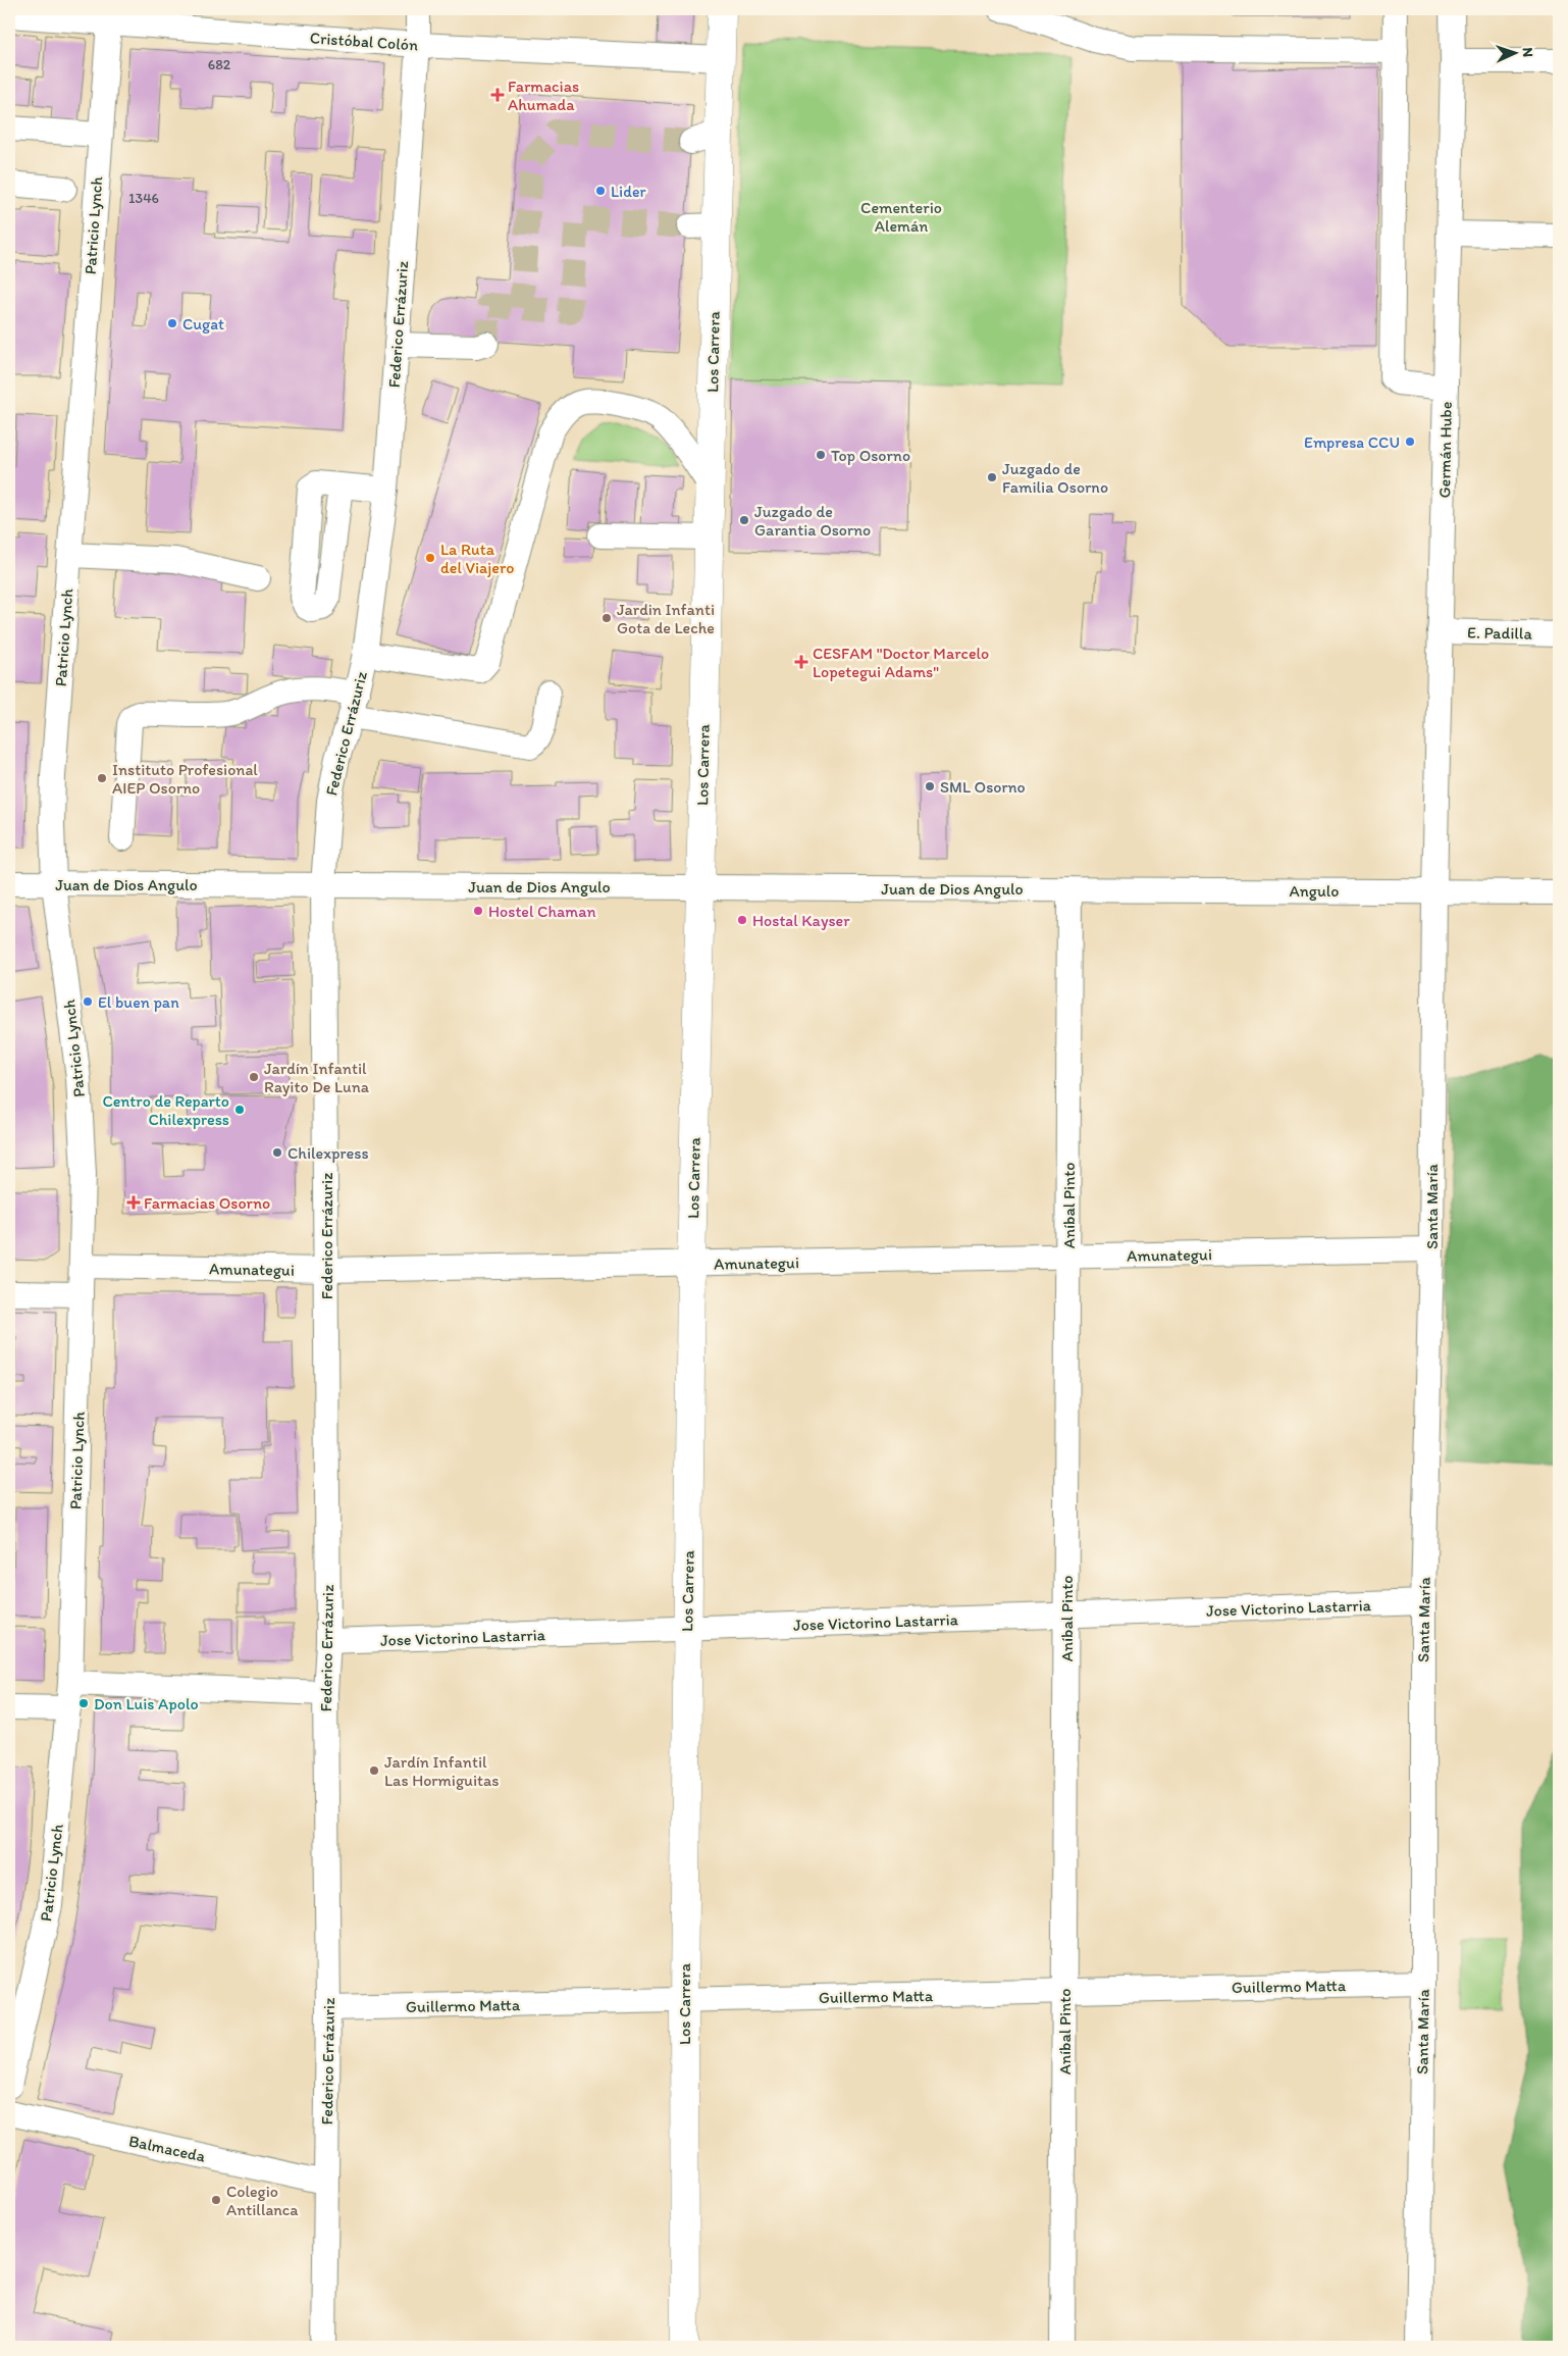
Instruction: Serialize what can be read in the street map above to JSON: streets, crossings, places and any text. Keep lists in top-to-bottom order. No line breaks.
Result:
{"streets":{"main road":["Los Carrera"],"street":["Cristóbal Colón","Patricio Lynch","Federico Errázuriz","Germán Hube","E. Padilla","Juan de Dios Angulo","Angulo","Aníbal Pinto","Santa María","Amunategui","Jose Victorino Lastarria","Guillermo Matta","Balmaceda"]},"crossings":[["Cristóbal Colón","Patricio Lynch"],["Cristóbal Colón","Federico Errázuriz"],["Cristóbal Colón","Los Carrera"],["Patricio Lynch","Juan de Dios Angulo"],["Patricio Lynch","Amunategui"],["Federico Errázuriz","Juan de Dios Angulo"],["Federico Errázuriz","Amunategui"],["Federico Errázuriz","Jose Victorino Lastarria"],["Federico Errázuriz","Guillermo Matta"],["Federico Errázuriz","Balmaceda"],["Los Carrera","Juan de Dios Angulo"],["Los Carrera","Amunategui"],["Los Carrera","Jose Victorino Lastarria"],["Los Carrera","Guillermo Matta"],["Germán Hube","E. Padilla"],["Germán Hube","Angulo"],["Germán Hube","Santa María"],["Juan de Dios Angulo","Angulo"],["Juan de Dios Angulo","Aníbal Pinto"],["Angulo","Aníbal Pinto"],["Angulo","Santa María"],["Aníbal Pinto","Amunategui"],["Aníbal Pinto","Jose Victorino Lastarria"],["Aníbal Pinto","Guillermo Matta"],["Santa María","Amunategui"],["Santa María","Jose Victorino Lastarria"],["Santa María","Guillermo Matta"]],"parks":["Cementerio Alemán"],"places":{"health":["Farmacias Ahumada","CESFAM \"Doctor Marcelo Lopetegui Adams\"","Farmacias Osorno"],"other":["Lider","Cugat","Empresa CCU","Top Osorno","Juzgado de Familia Osorno","Juzgado de Garantia Osorno","La Ruta del Viajero","Jardin Infanti Gota de Leche","Instituto Profesional AIEP Osorno","SML Osorno","Hostel Chaman","Hostal Kayser","El buen pan","Jardín Infantil Rayito De Luna","Centro de Reparto Chilexpress","Chilexpress","Don Luis Apolo","Jardín Infantil Las Hormiguitas","Colegio Antillanca"]},"house_numbers":["682","1346"],"north":"right"}
